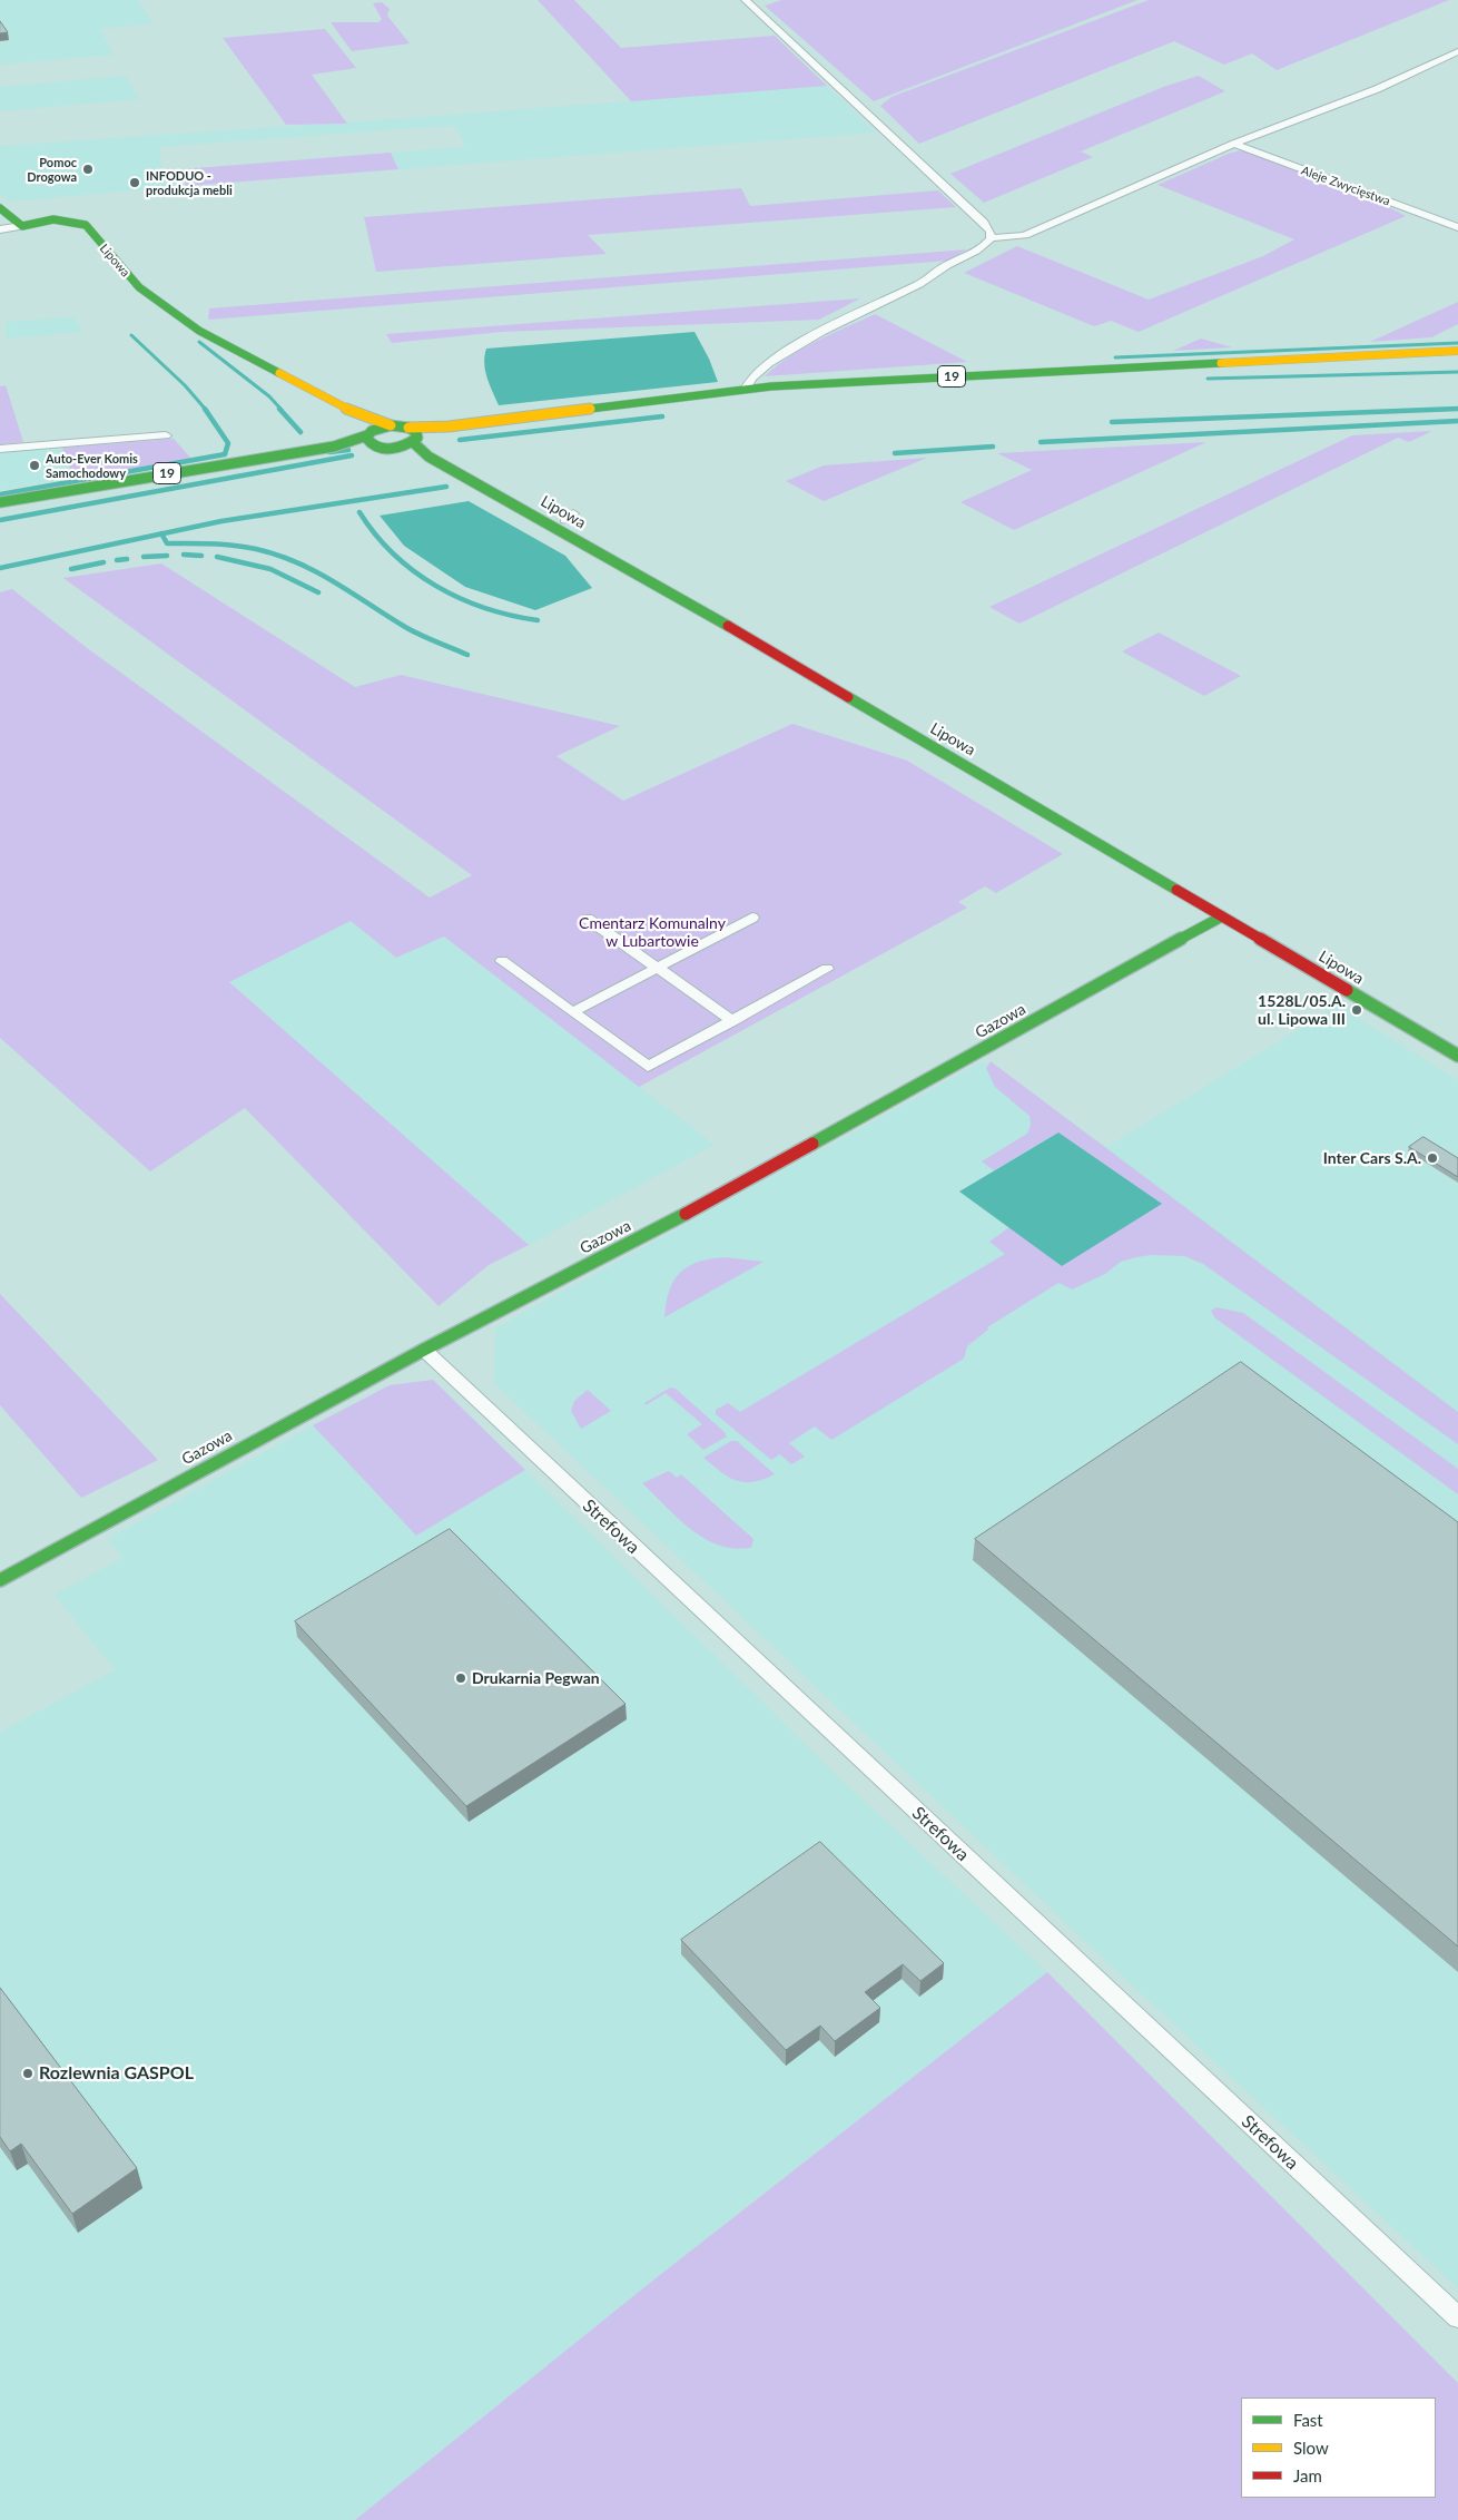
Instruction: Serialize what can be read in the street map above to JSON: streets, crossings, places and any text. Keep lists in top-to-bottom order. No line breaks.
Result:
{"streets":{"main road":["Lipowa","19","Gazowa"],"street":["Aleje Zwycięstwa","Strefowa"]},"crossings":[["Lipowa","19"],["Lipowa","Gazowa"],["Gazowa","Strefowa"]],"parks":["Cmentarz Komunalny w Lubartowie"],"places":["Pomoc Drogowa","INFODUO - produkcja mebli","Auto-Ever Komis Samochodowy","1528L/05.A. ul. Lipowa III","Inter Cars S.A.","Drukarnia Pegwan","Rozlewnia GASPOL"],"legend":["Fast","Slow","Jam"]}
